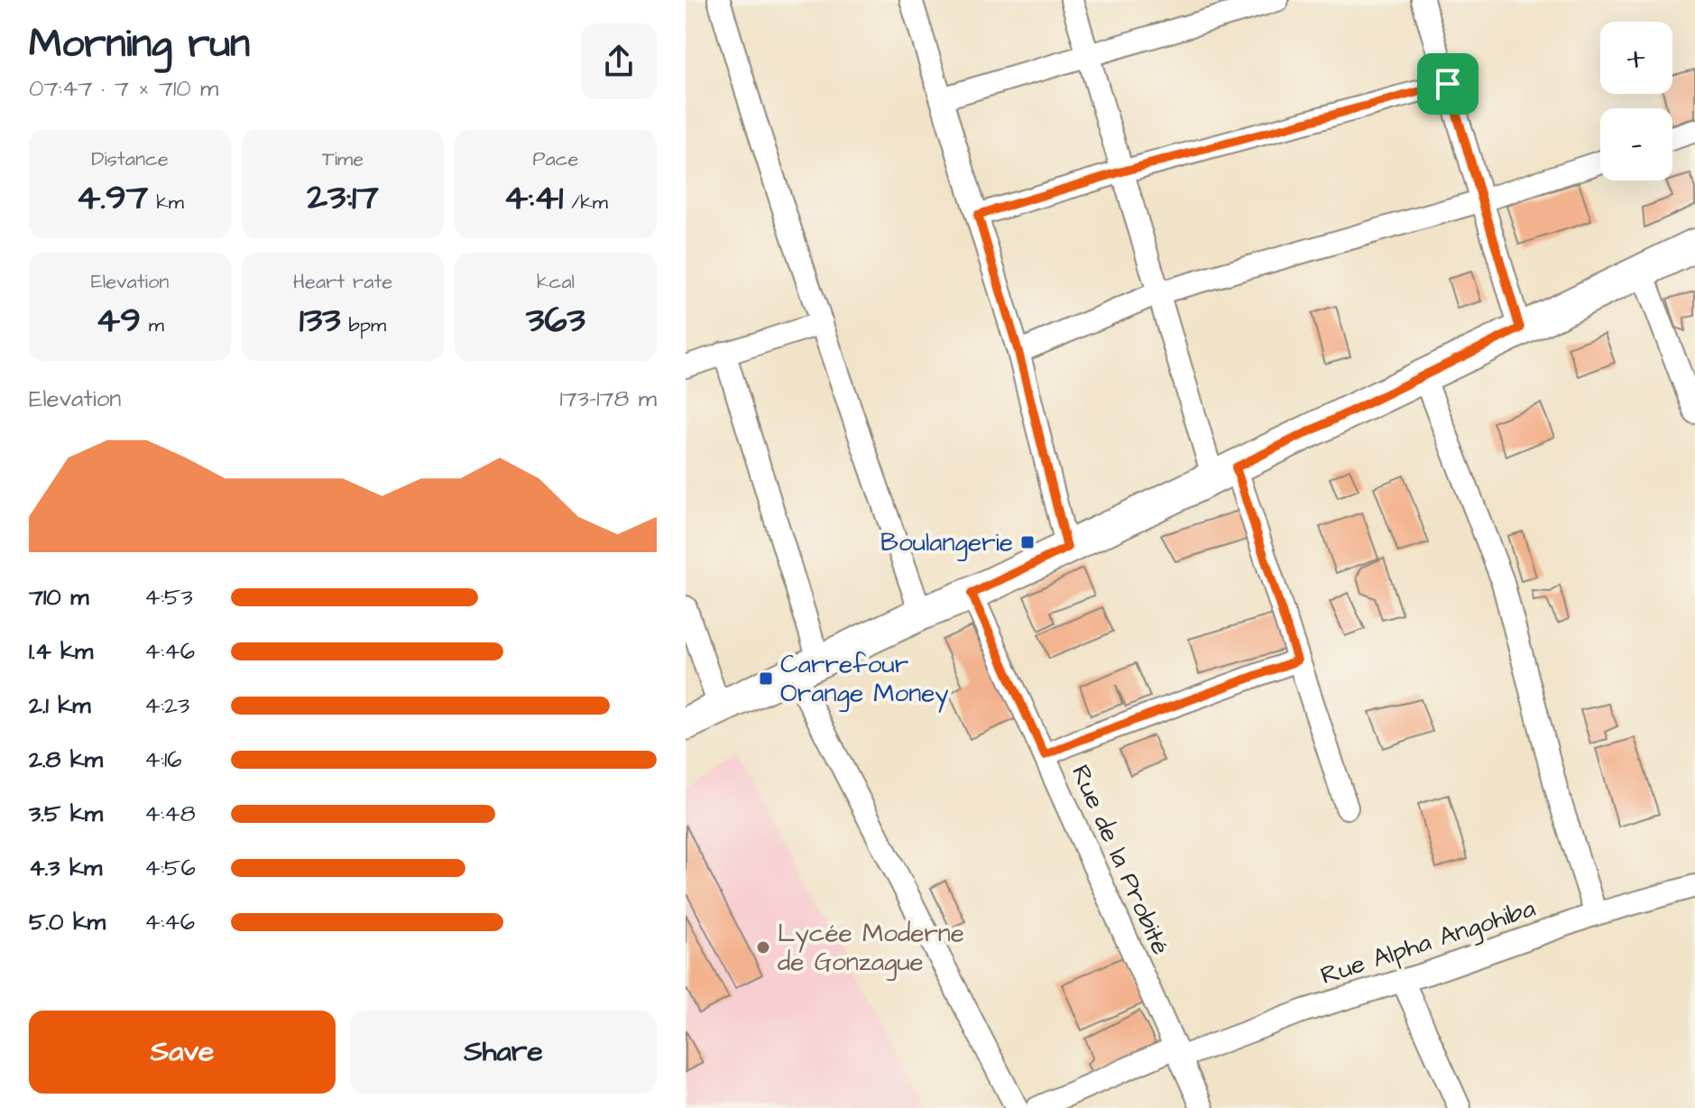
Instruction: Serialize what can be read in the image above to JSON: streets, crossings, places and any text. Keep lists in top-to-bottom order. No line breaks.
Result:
{"streets":{"street":["Rue de la Probité","Rue Alpha Angohiba"]},"crossings":[["Rue de la Probité","Rue Alpha Angohiba"]],"places":{"transit":["Boulangerie","Carrefour Orange Money"],"other":["Lycée Moderne de Gonzague"]},"page":{"heading":["Morning run","07:47 · 7 × 710 m"],"map_buttons":["+","−"],"stats":[["Distance","4.97 km"],["Time","23:17"],["Pace","4:41 /km"],["Elevation","49 m"],["Heart rate","133 bpm"],["kcal","363"]],"chart":["Elevation","173–178 m"],"list":[{"name":"710 m","note":"4:53"},{"name":"1.4 km","note":"4:46"},{"name":"2.1 km","note":"4:23"},{"name":"2.8 km","note":"4:16"},{"name":"3.5 km","note":"4:48"},{"name":"4.3 km","note":"4:56"},{"name":"5.0 km","note":"4:46"}],"buttons":["Save","Share"]}}
